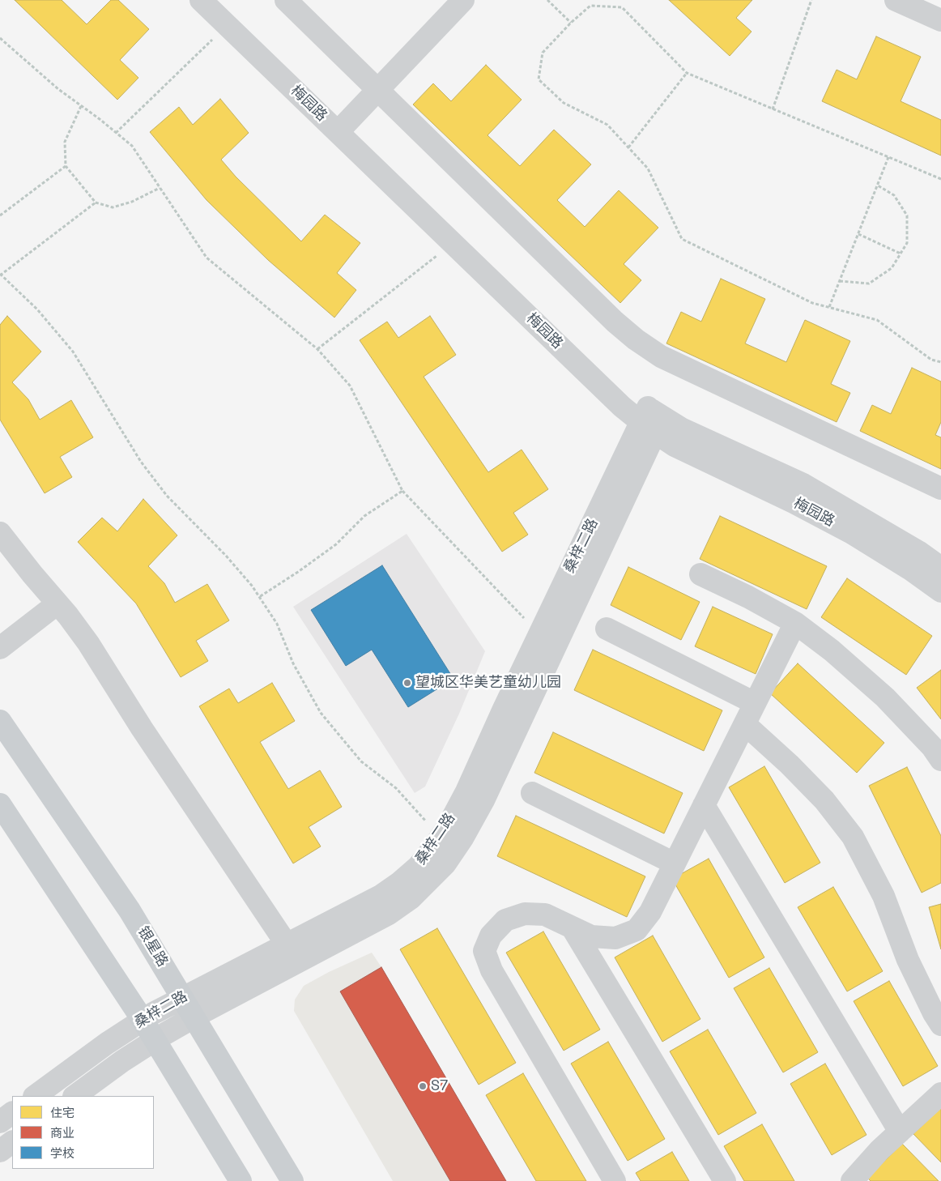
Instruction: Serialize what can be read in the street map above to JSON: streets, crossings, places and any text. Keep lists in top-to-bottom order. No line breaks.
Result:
{"streets":{"main road":["银星路"],"street":["梅园路","桑梓二路"]},"crossings":[["梅园路","桑梓二路"],["桑梓二路","银星路"]],"places":["望城区华美艺童幼儿园","S7"],"legend":["住宅","商业","学校"]}
